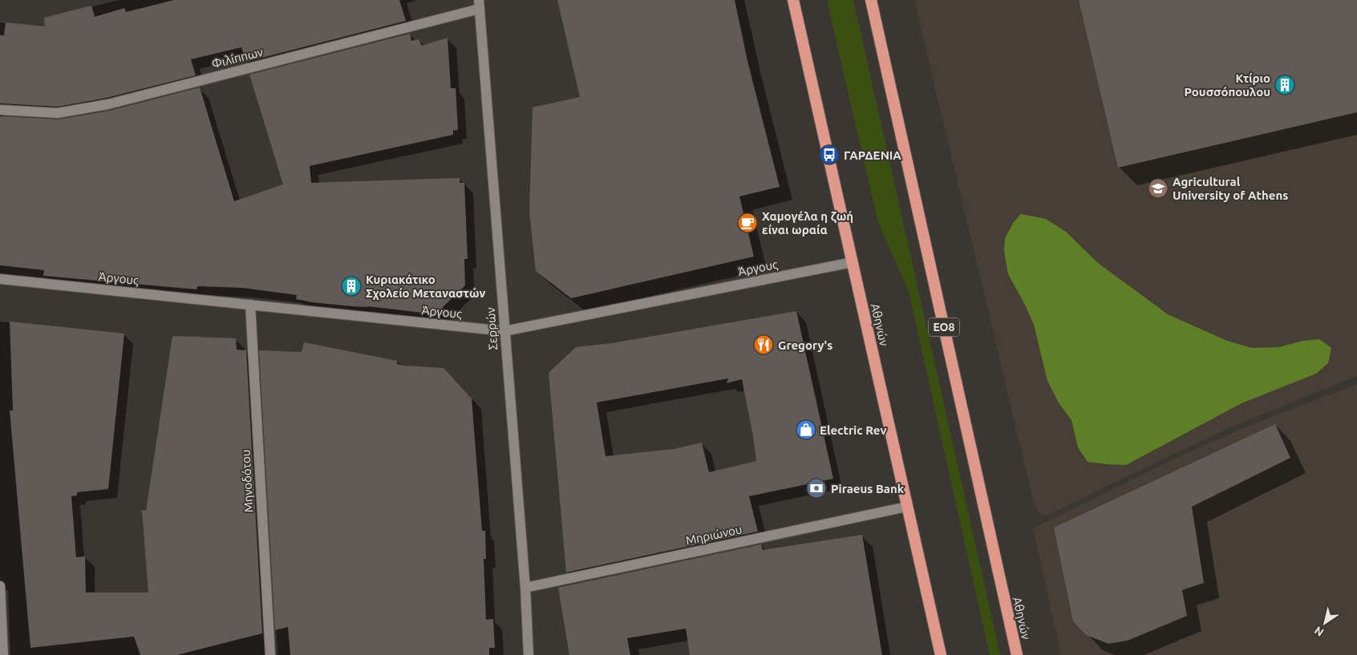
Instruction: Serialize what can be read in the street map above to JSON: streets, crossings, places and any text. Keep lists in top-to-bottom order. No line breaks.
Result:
{"streets":{"highway":["Αθηνών","ΕΟ8"],"street":["Φιλίππων","Άργους","Σερρών","Μηνοδότου","Μηριώνου"]},"crossings":[["Φιλίππων","Σερρών"],["Άργους","Αθηνών"],["Άργους","Σερρών"],["Άργους","Μηνοδότου"],["Αθηνών","Μηριώνου"],["Σερρών","Μηριώνου"]],"places":{"building":["Κτίριο Ρουσσόπουλου","Κυριακάτικο Σχολείο Μεταναστών"],"bus stop":["ΓΑΡΔΕΝΙΑ"],"school or university":["Agricultural University of Athens"],"cafe":["Χαμογέλα η ζωή είναι ωραία"],"restaurant":["Gregory's"],"shop":["Electric Rev"],"bank":["Piraeus Bank"]},"north":"bottom left"}
